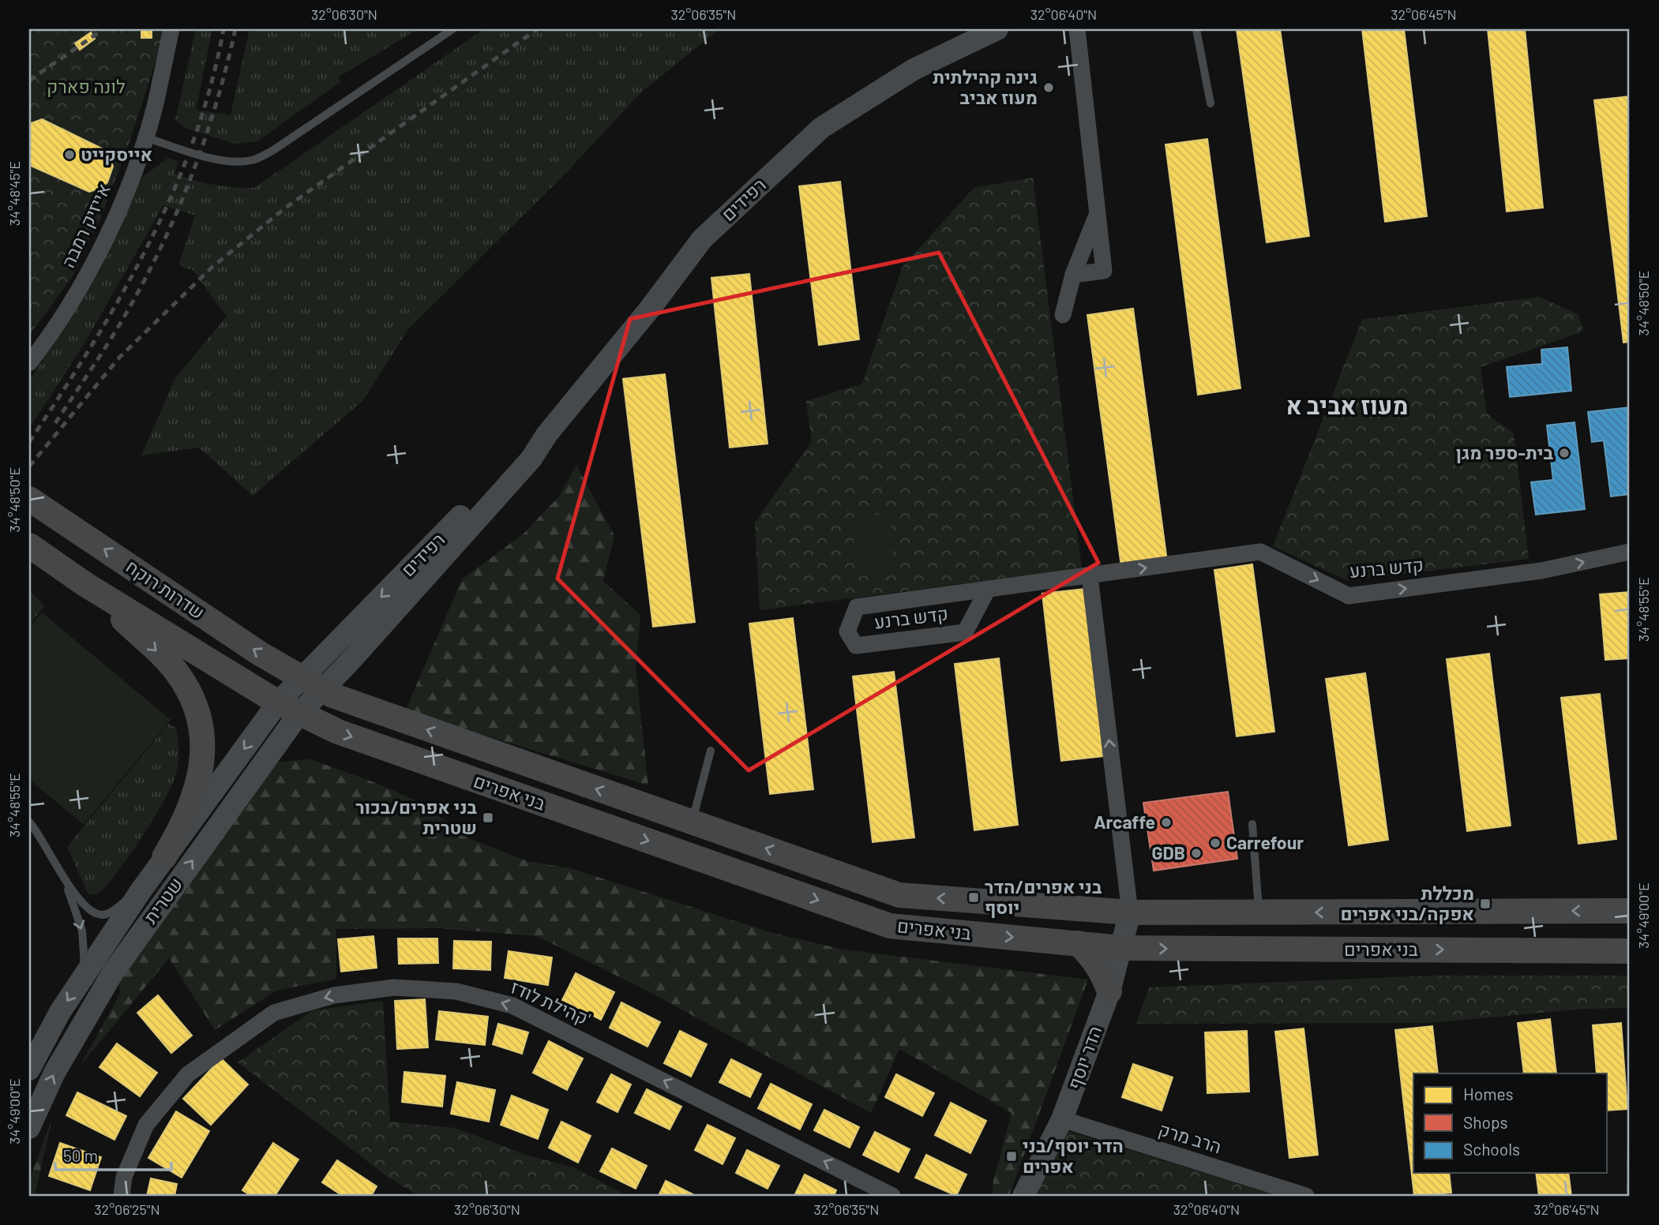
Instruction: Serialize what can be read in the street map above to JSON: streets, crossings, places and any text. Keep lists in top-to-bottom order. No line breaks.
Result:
{"streets":{"main road":["שדרות רוקח","בני אפרים"],"street":["רפידים","אייזיק רמבה","קדש ברנע","שטרית","קהילת לודז'","הדר יוסף","הרב מרק"]},"crossings":[["רפידים","שדרות רוקח"],["רפידים","בני אפרים"],["רפידים","שטרית"],["שדרות רוקח","בני אפרים"],["שדרות רוקח","שטרית"],["בני אפרים","שטרית"],["בני אפרים","הדר יוסף"],["הדר יוסף","הרב מרק"]],"one_way":["קדש ברנע","קהילת לודז'"],"districts":["מעוז אביב א"],"parks":["לונה פארק"],"places":{"other":["גינה קהילתית מעוז אביב","אייסקייט","בית-ספר מגן","Arcaffe","Carrefour","GDB"],"transit":["בני אפרים/בכור שטרית","בני אפרים/הדר יוסף","מכללת אפקה/בני אפרים","הדר יוסף/בני אפרים"]},"legend":["Homes","Shops","Schools"],"scale_bar":"50 m","coordinates":["32°06'30\"N","32°06'35\"N","32°06'40\"N","32°06'45\"N","34°48'45\"E","34°48'50\"E","34°48'55\"E","34°49'00\"E","32°06'25\"N"]}
